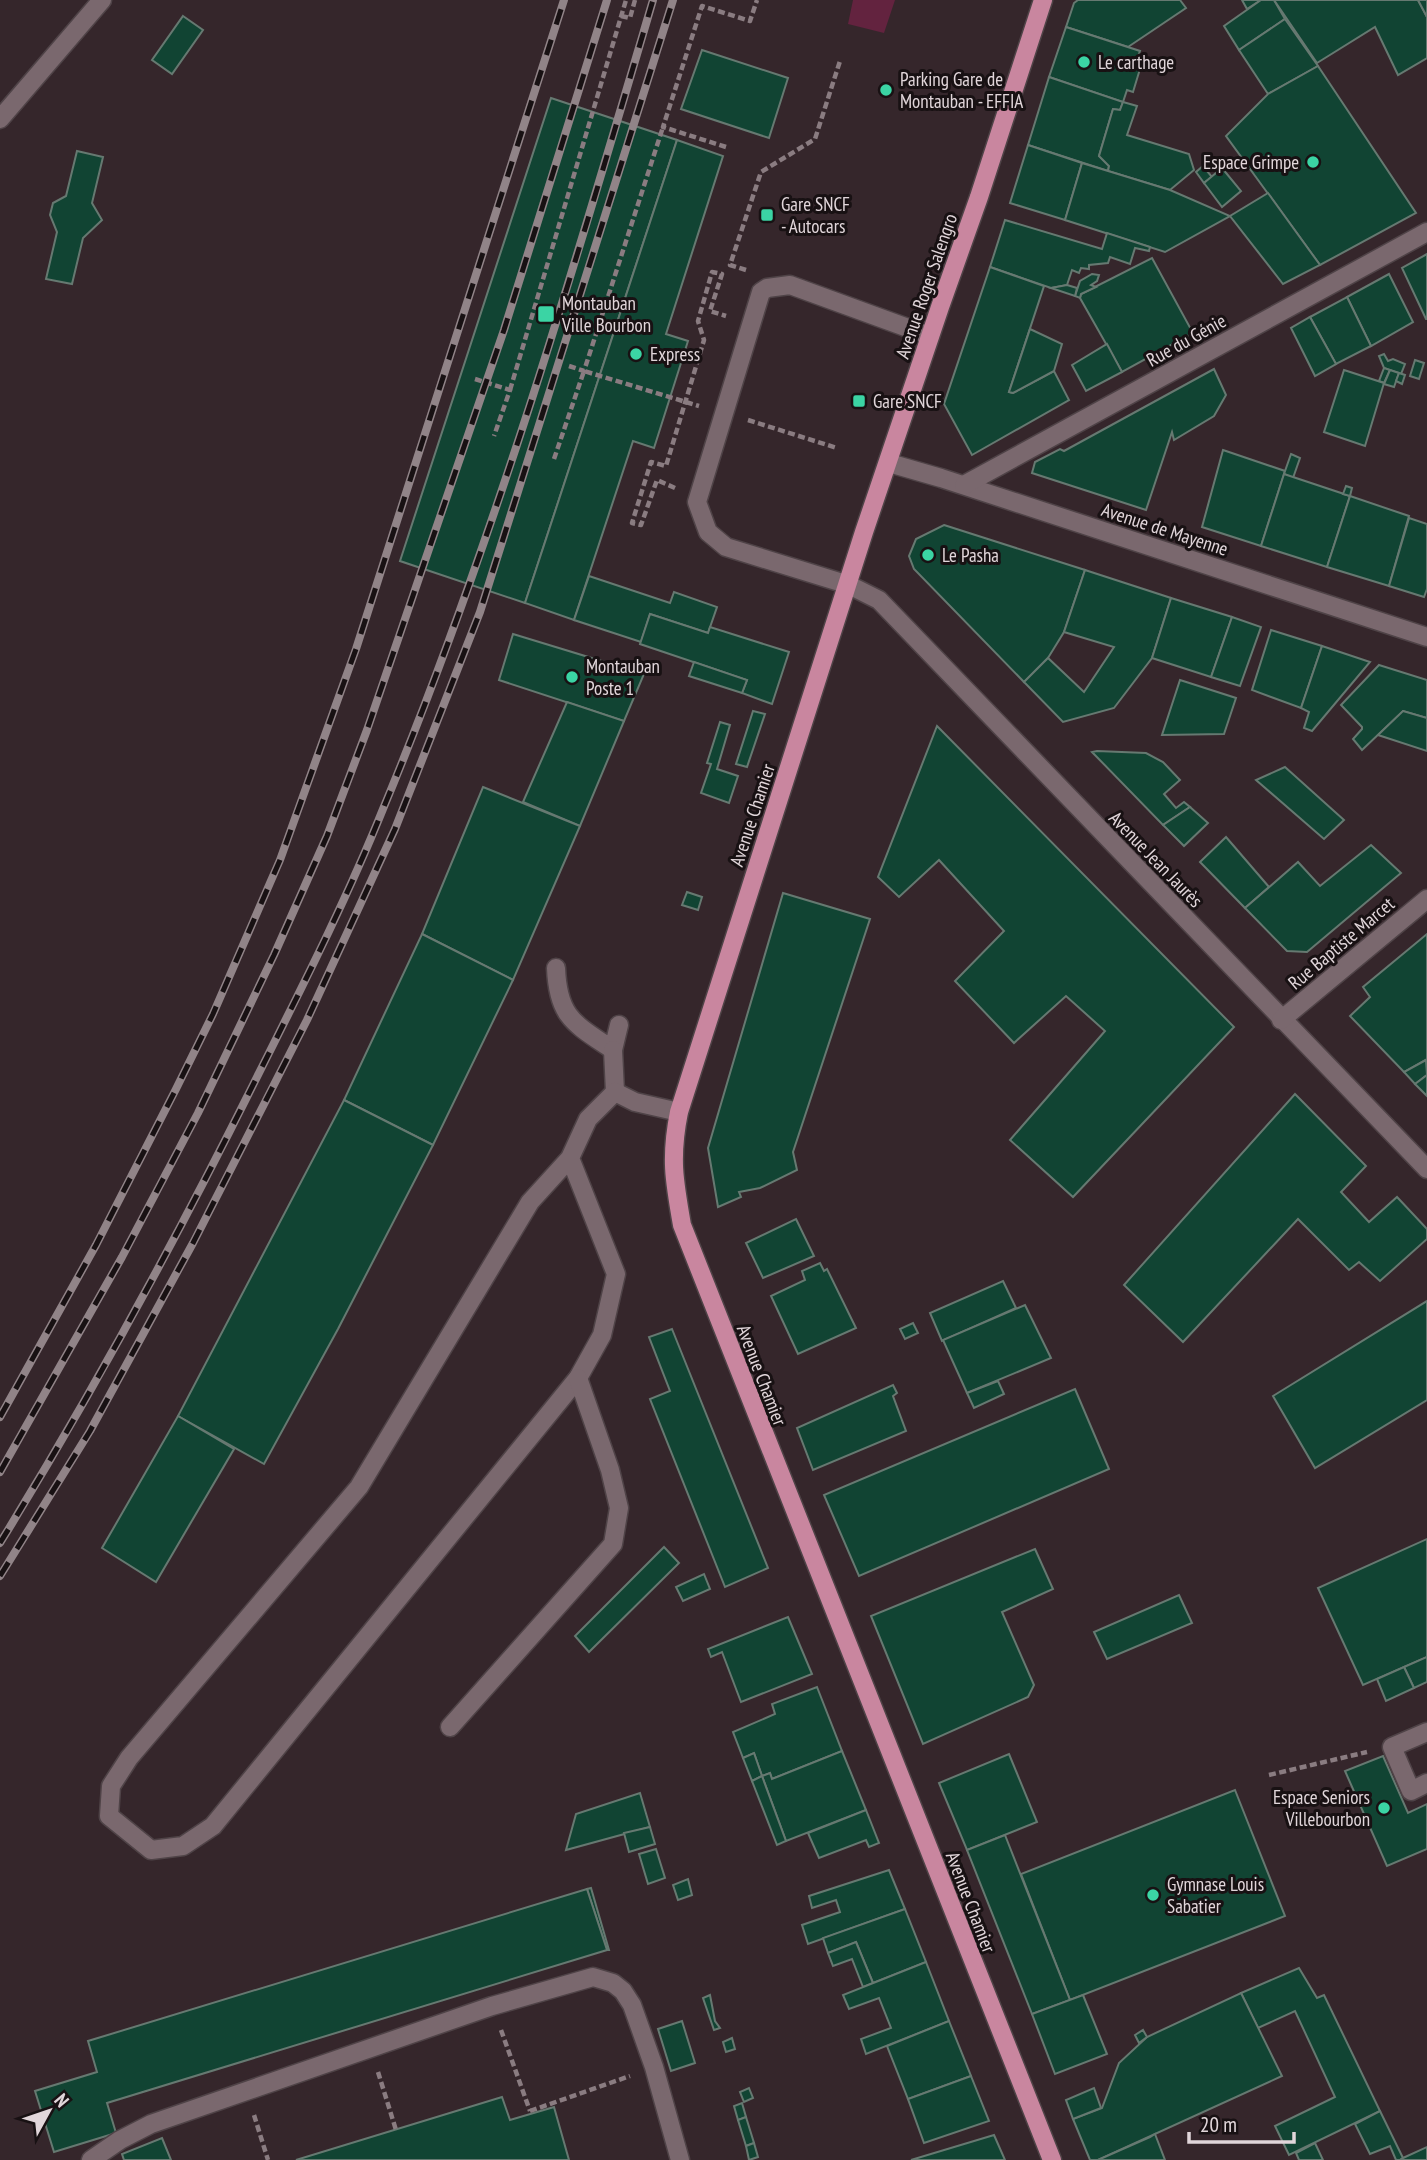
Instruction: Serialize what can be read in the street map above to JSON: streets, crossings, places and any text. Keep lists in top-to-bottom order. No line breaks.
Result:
{"streets":{"main road":["Avenue Roger Salengro","Avenue Chamier"],"street":["Rue du Génie","Avenue de Mayenne","Avenue Jean Jaurès","Rue Baptiste Marcet"]},"crossings":[["Avenue Roger Salengro","Avenue de Mayenne"],["Avenue Roger Salengro","Avenue Chamier"],["Avenue Roger Salengro","Avenue Jean Jaurès"],["Rue du Génie","Avenue de Mayenne"],["Avenue Chamier","Avenue Jean Jaurès"],["Avenue Jean Jaurès","Rue Baptiste Marcet"]],"places":{"other":["Le carthage","Parking Gare de Montauban - EFFIA","Espace Grimpe","Express","Le Pasha","Montauban Poste 1","Espace Seniors Villebourbon","Gymnase Louis Sabatier"],"transit":["Gare SNCF - Autocars","Montauban Ville Bourbon","Gare SNCF"]},"scale_bar":"20 m","north":"top right"}
